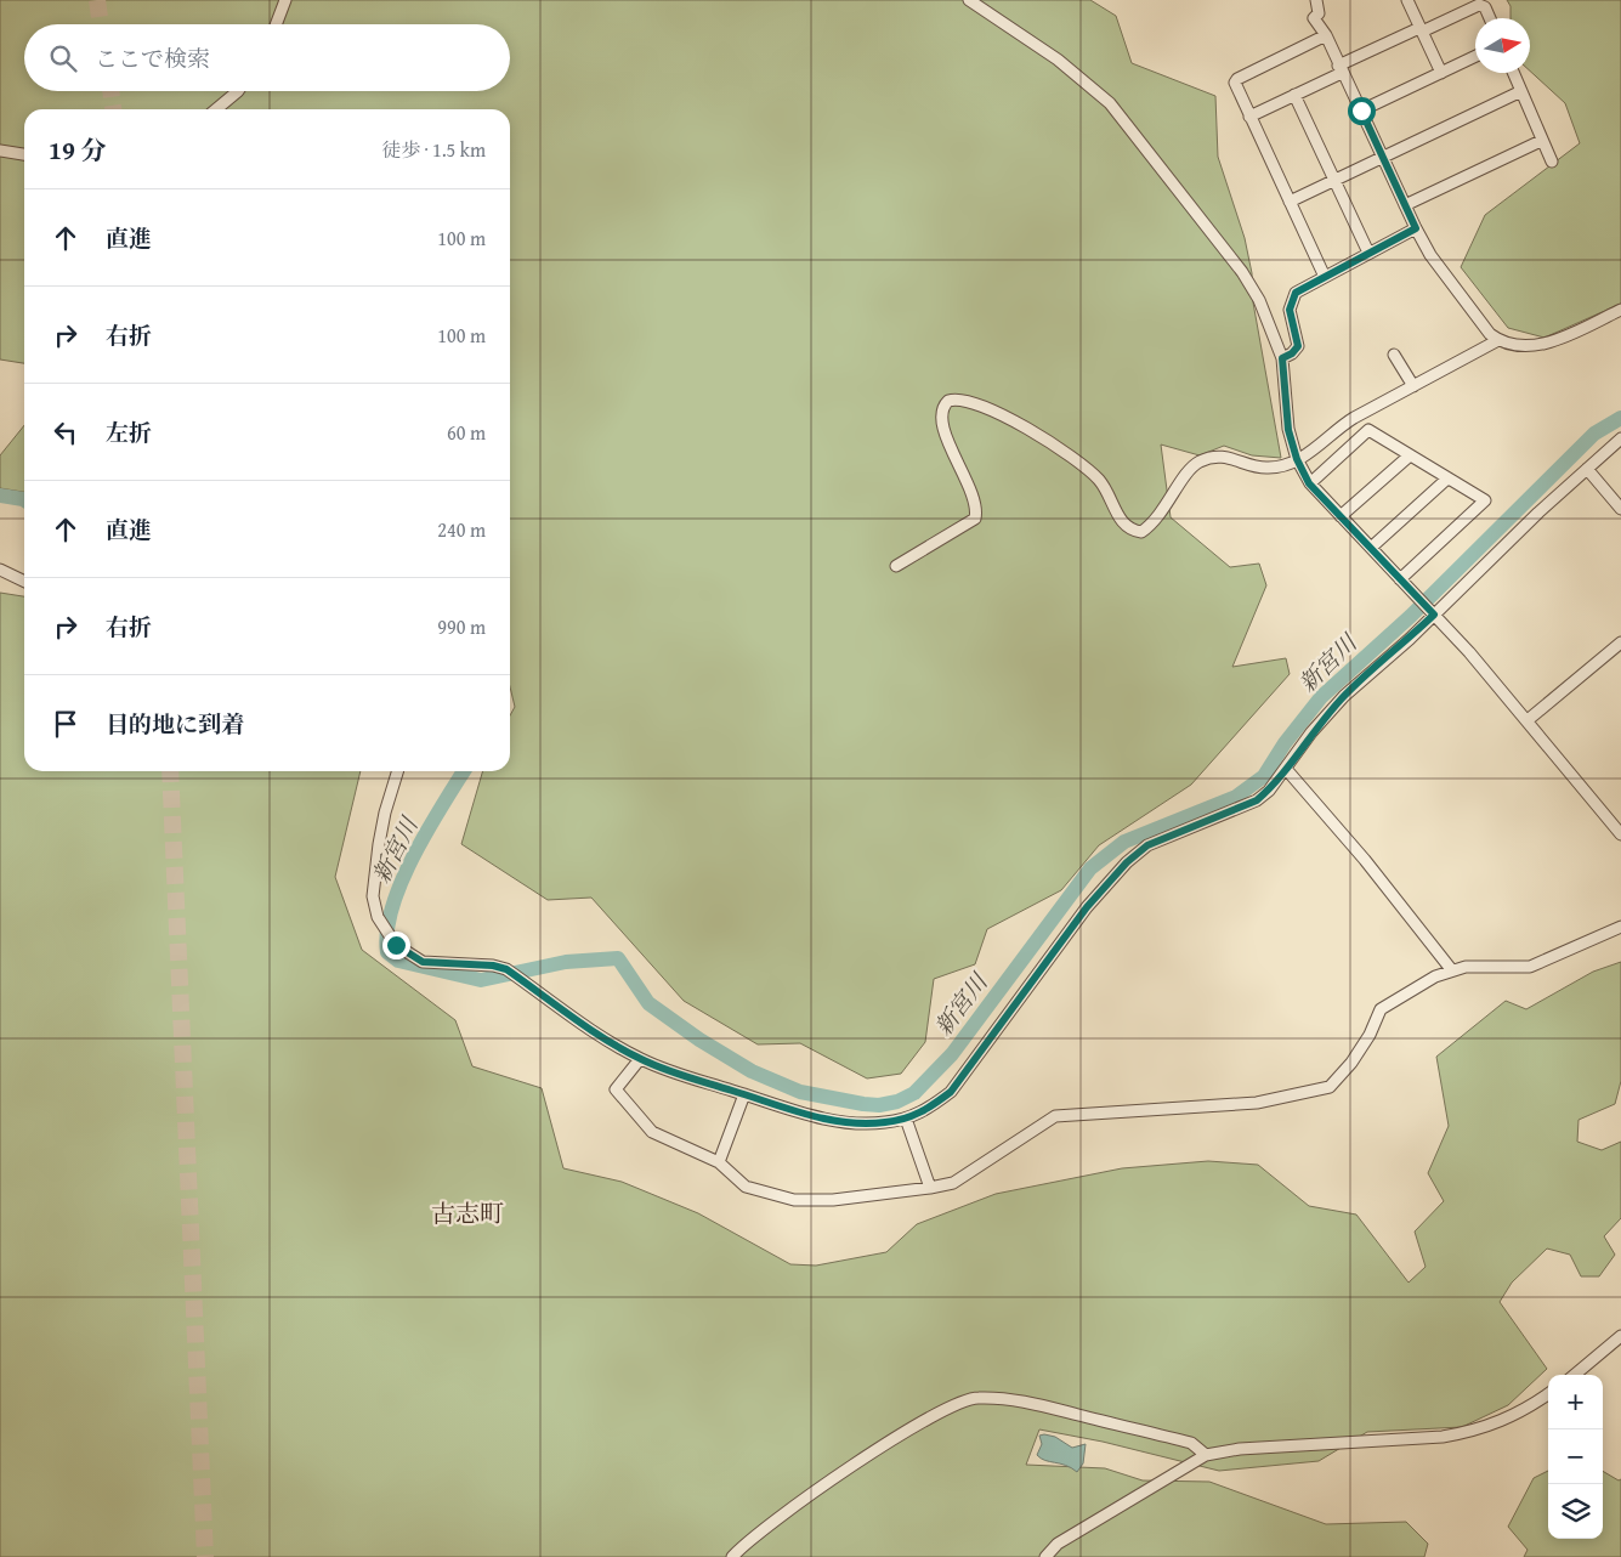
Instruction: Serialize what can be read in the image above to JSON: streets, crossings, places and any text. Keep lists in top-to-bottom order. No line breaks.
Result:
{"districts":["古志町"],"water":["新宮川"],"north":"right","page":{"search":"ここで検索","heading":["19 分","徒歩 · 1.5 km"],"list":[["直進","100 m"],["右折","100 m"],["左折","60 m"],["直進","240 m"],["右折","990 m"],"目的地に到着"],"map_buttons":["+","−"]}}
